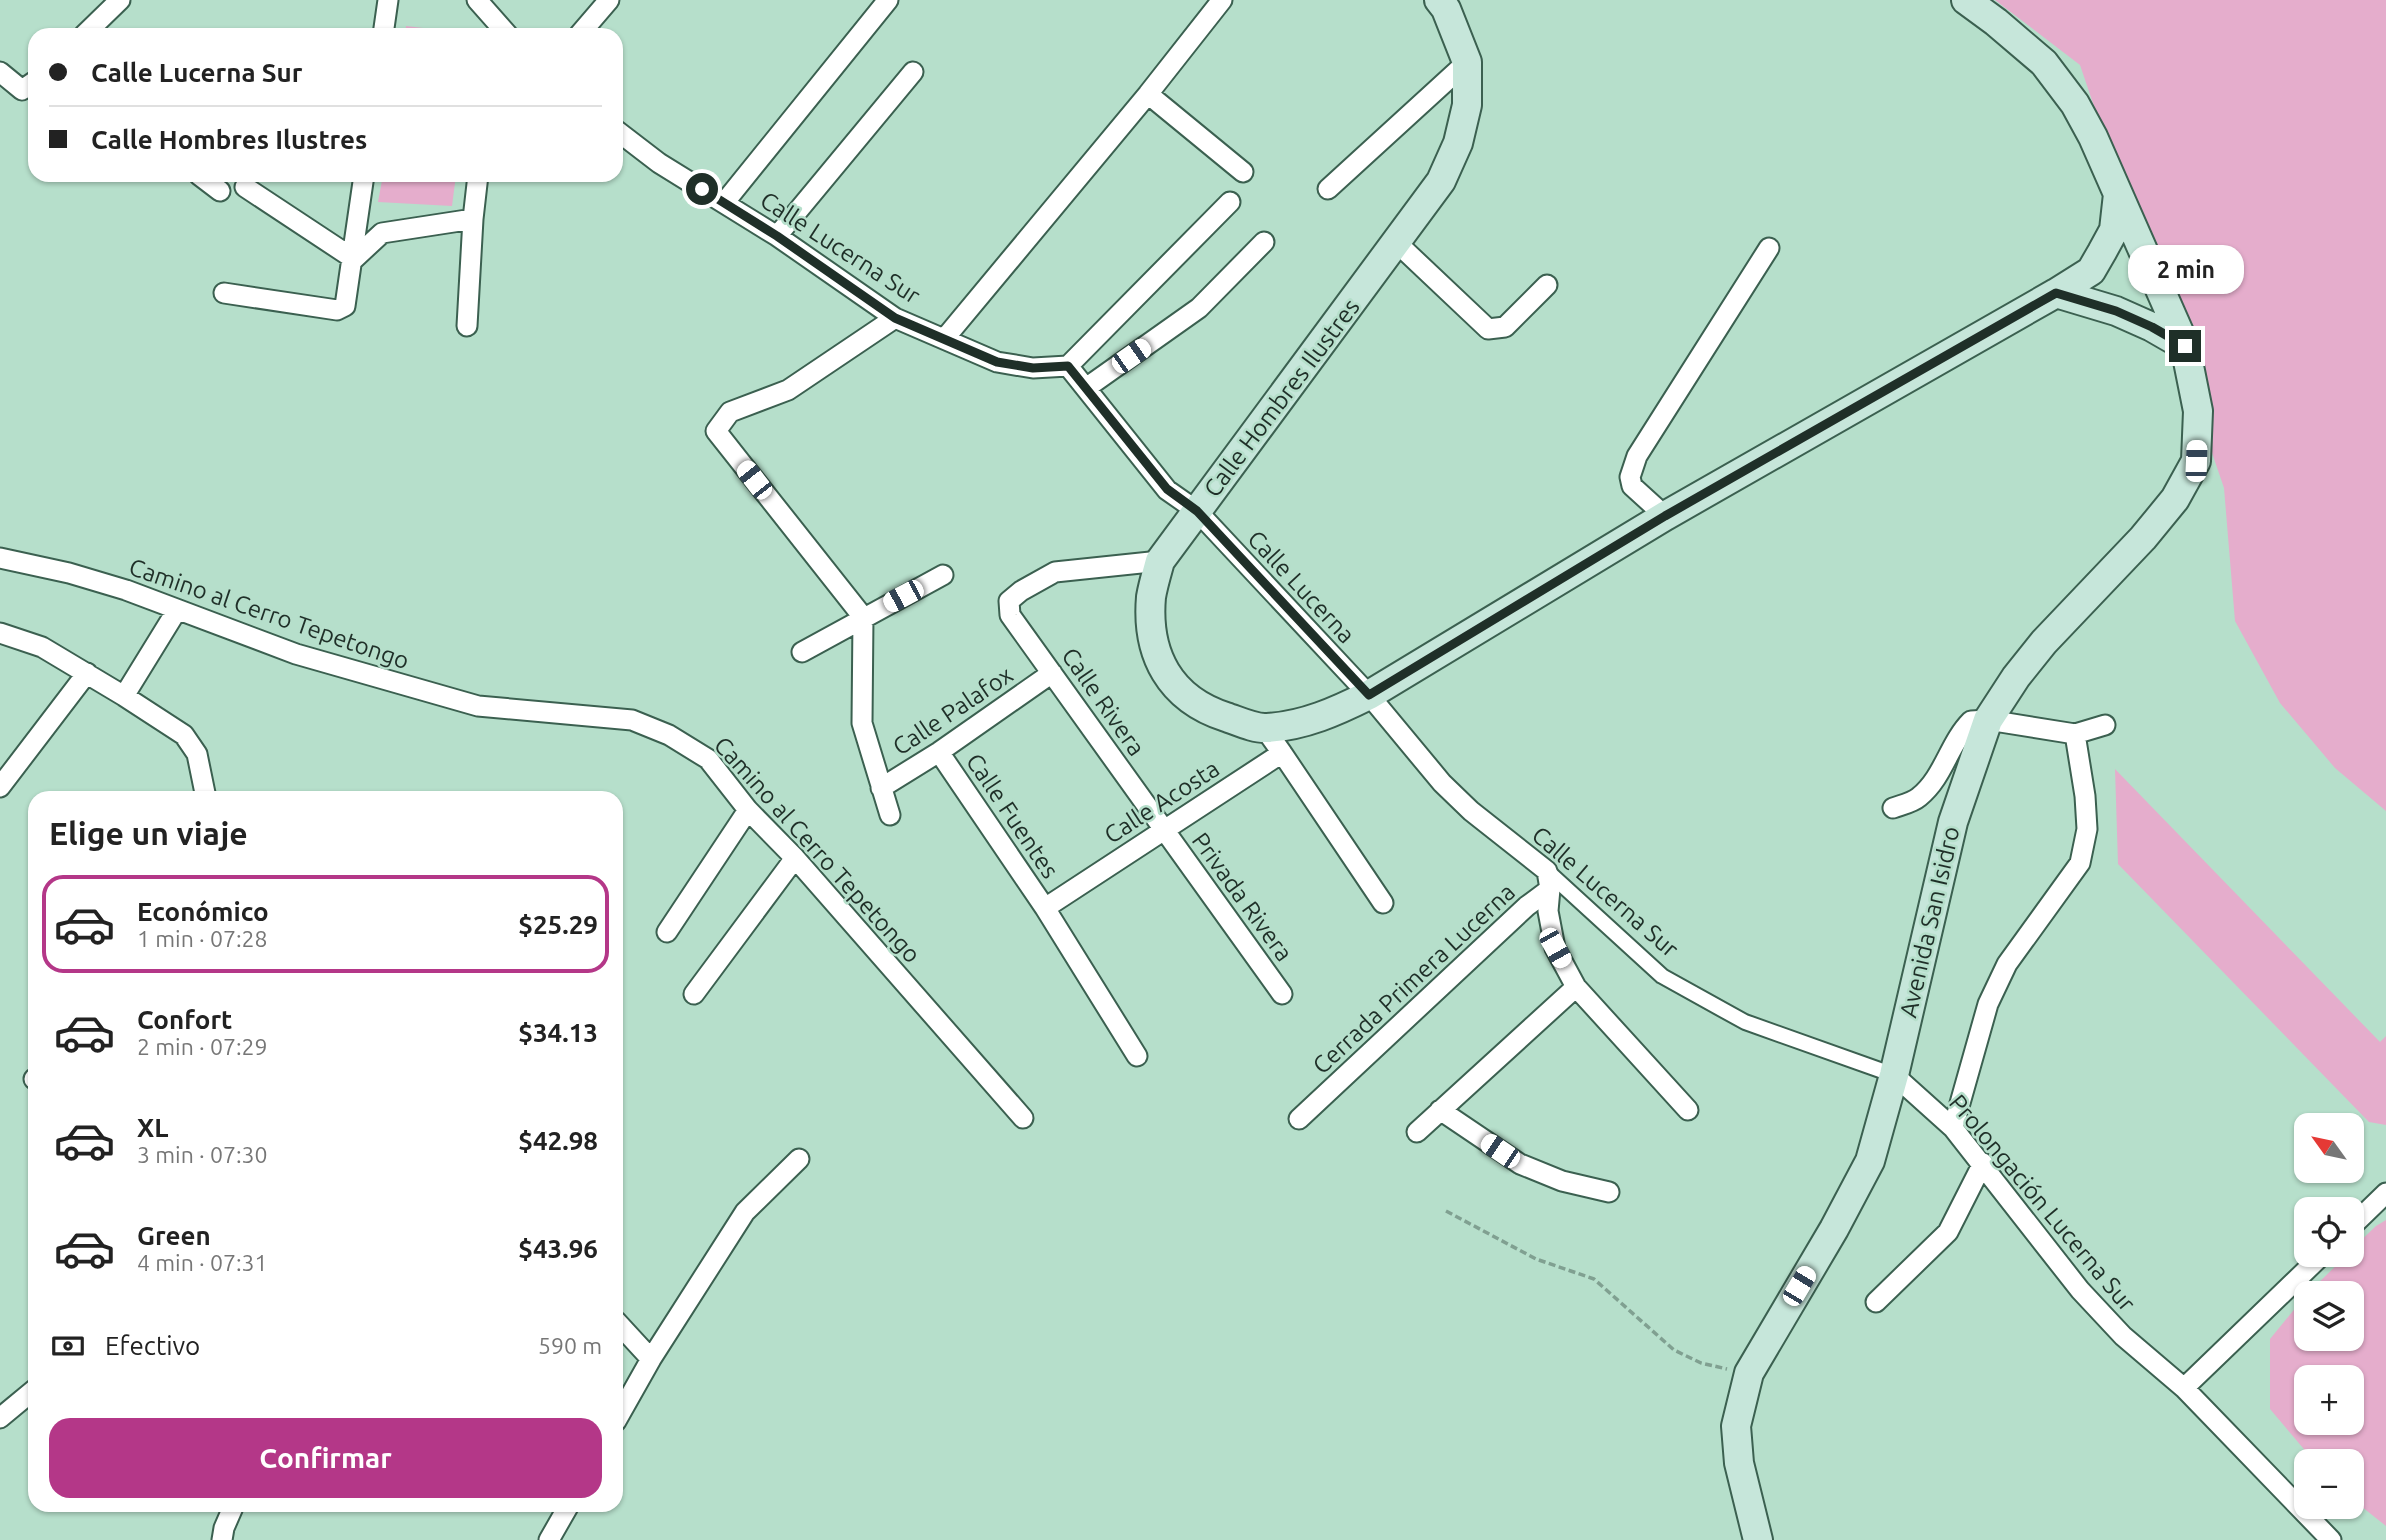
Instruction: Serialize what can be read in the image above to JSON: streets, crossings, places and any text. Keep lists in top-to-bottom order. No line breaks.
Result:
{"streets":{"main road":["Calle Hombres Ilustres","Avenida San Isidro"],"street":["Calle Lucerna Sur","Calle Lucerna","Camino al Cerro Tepetongo","Calle Rivera","Calle Palafox","Calle Acosta","Calle Fuentes","Privada Rivera","Cerrada Primera Lucerna","Prolongación Lucerna Sur"]},"crossings":[["Calle Lucerna Sur","Calle Hombres Ilustres"],["Calle Lucerna Sur","Calle Lucerna"],["Calle Lucerna Sur","Avenida San Isidro"],["Calle Lucerna Sur","Cerrada Primera Lucerna"],["Calle Lucerna Sur","Prolongación Lucerna Sur"],["Calle Hombres Ilustres","Calle Lucerna"],["Calle Hombres Ilustres","Calle Rivera"],["Calle Hombres Ilustres","Avenida San Isidro"],["Calle Rivera","Calle Palafox"],["Calle Rivera","Calle Acosta"],["Calle Rivera","Privada Rivera"],["Calle Palafox","Calle Fuentes"],["Calle Acosta","Calle Fuentes"],["Calle Acosta","Privada Rivera"],["Avenida San Isidro","Prolongación Lucerna Sur"]],"north":"top left","page":{"banner":["Calle Lucerna Sur","Calle Hombres Ilustres"],"bubble":"2 min","heading":"Elige un viaje","list":[{"name":"Económico","note":"1 min · 07:28","value":"$25.29"},{"name":"Confort","note":"2 min · 07:29","value":"$34.13"},{"name":"XL","note":"3 min · 07:30","value":"$42.98"},{"name":"Green","note":"4 min · 07:31","value":"$43.96"}],"map_buttons":["+","−"],"pay":["Efectivo","590 m"],"buttons":"Confirmar"}}
